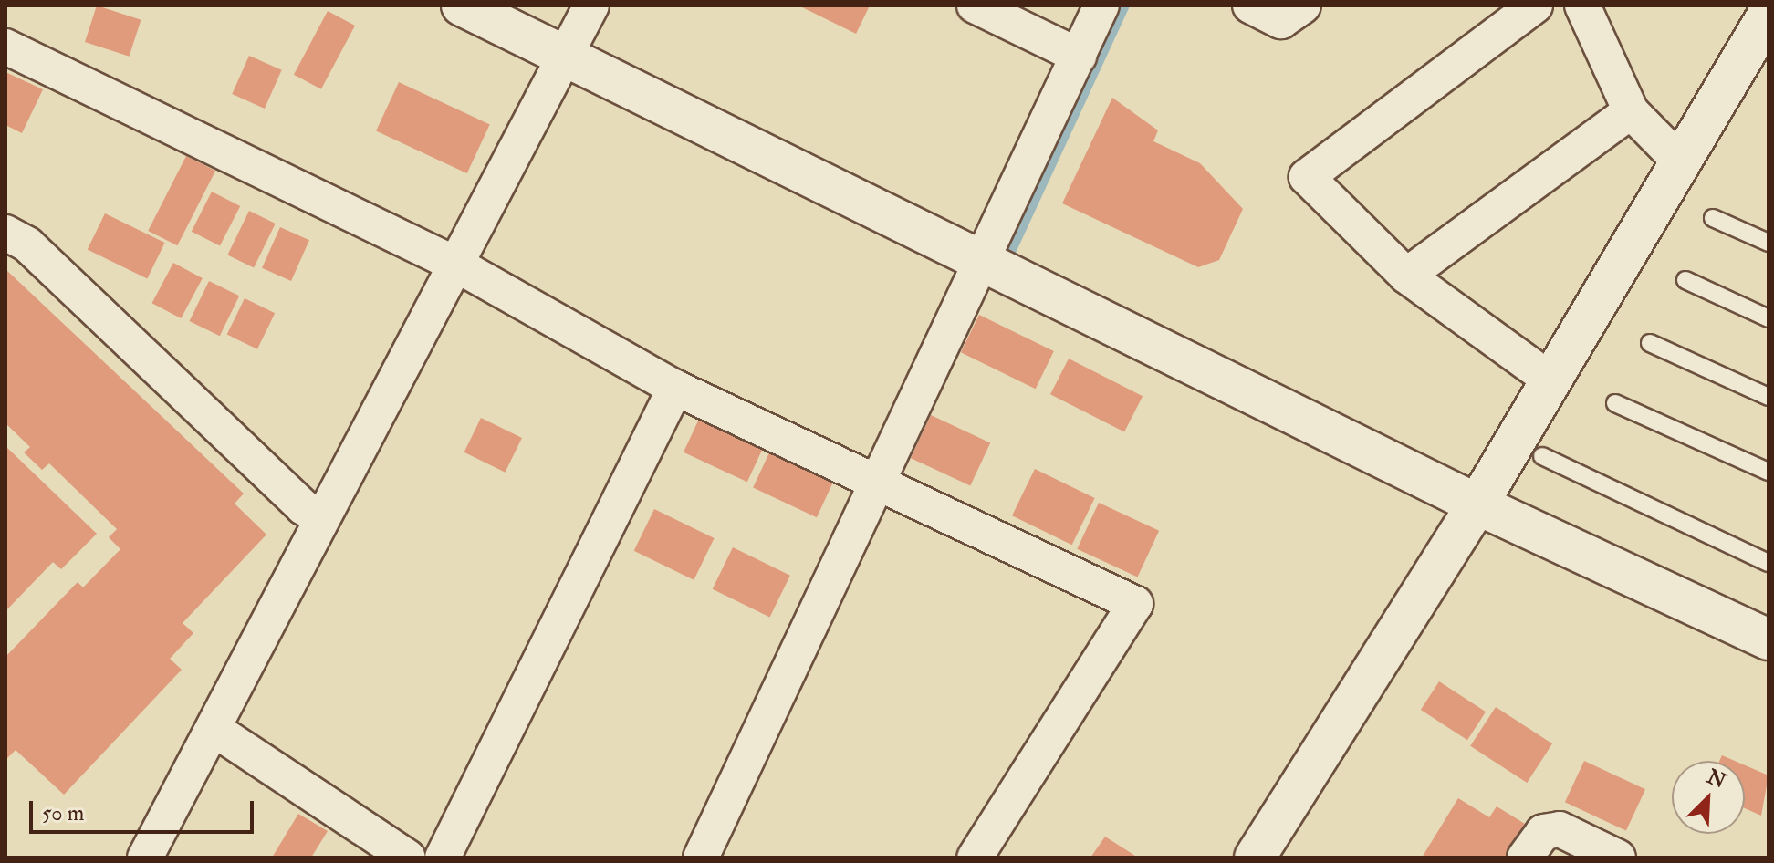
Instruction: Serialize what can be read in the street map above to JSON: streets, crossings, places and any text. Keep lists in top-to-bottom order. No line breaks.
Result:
{"scale_bar":"50 m","north":"top right"}
